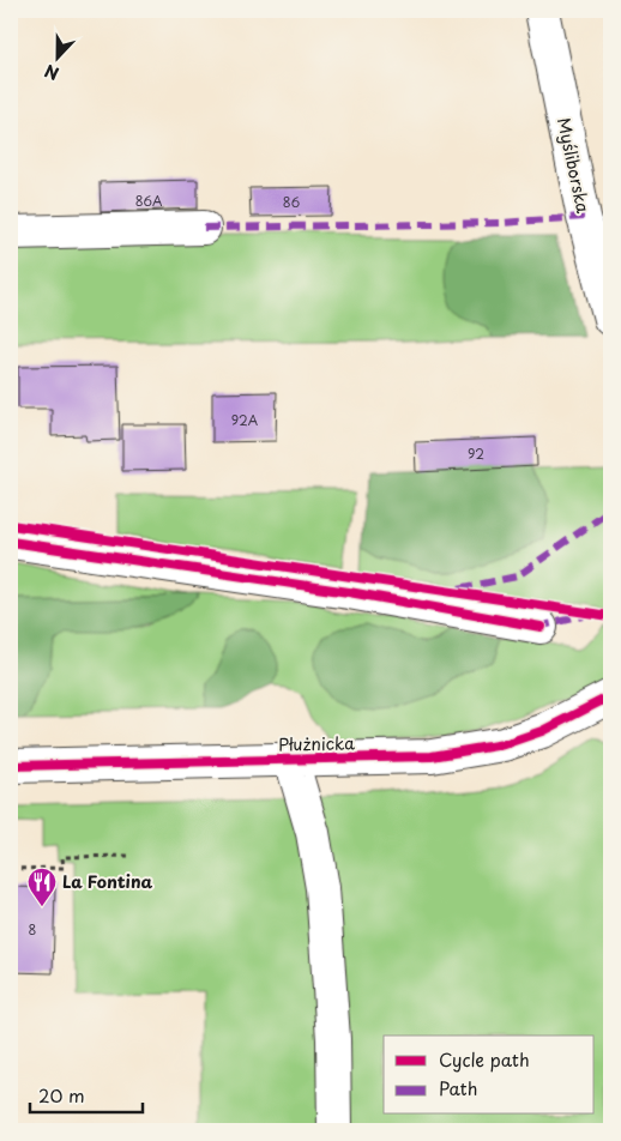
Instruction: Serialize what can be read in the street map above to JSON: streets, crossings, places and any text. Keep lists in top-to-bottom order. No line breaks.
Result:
{"streets":{"street":["Myśliborska","Płużnicka"]},"places":{"restaurant":["La Fontina"]},"house_numbers":["86A","86","92A","92","8"],"legend":["Cycle path","Path"],"scale_bar":"20 m","north":"bottom"}
